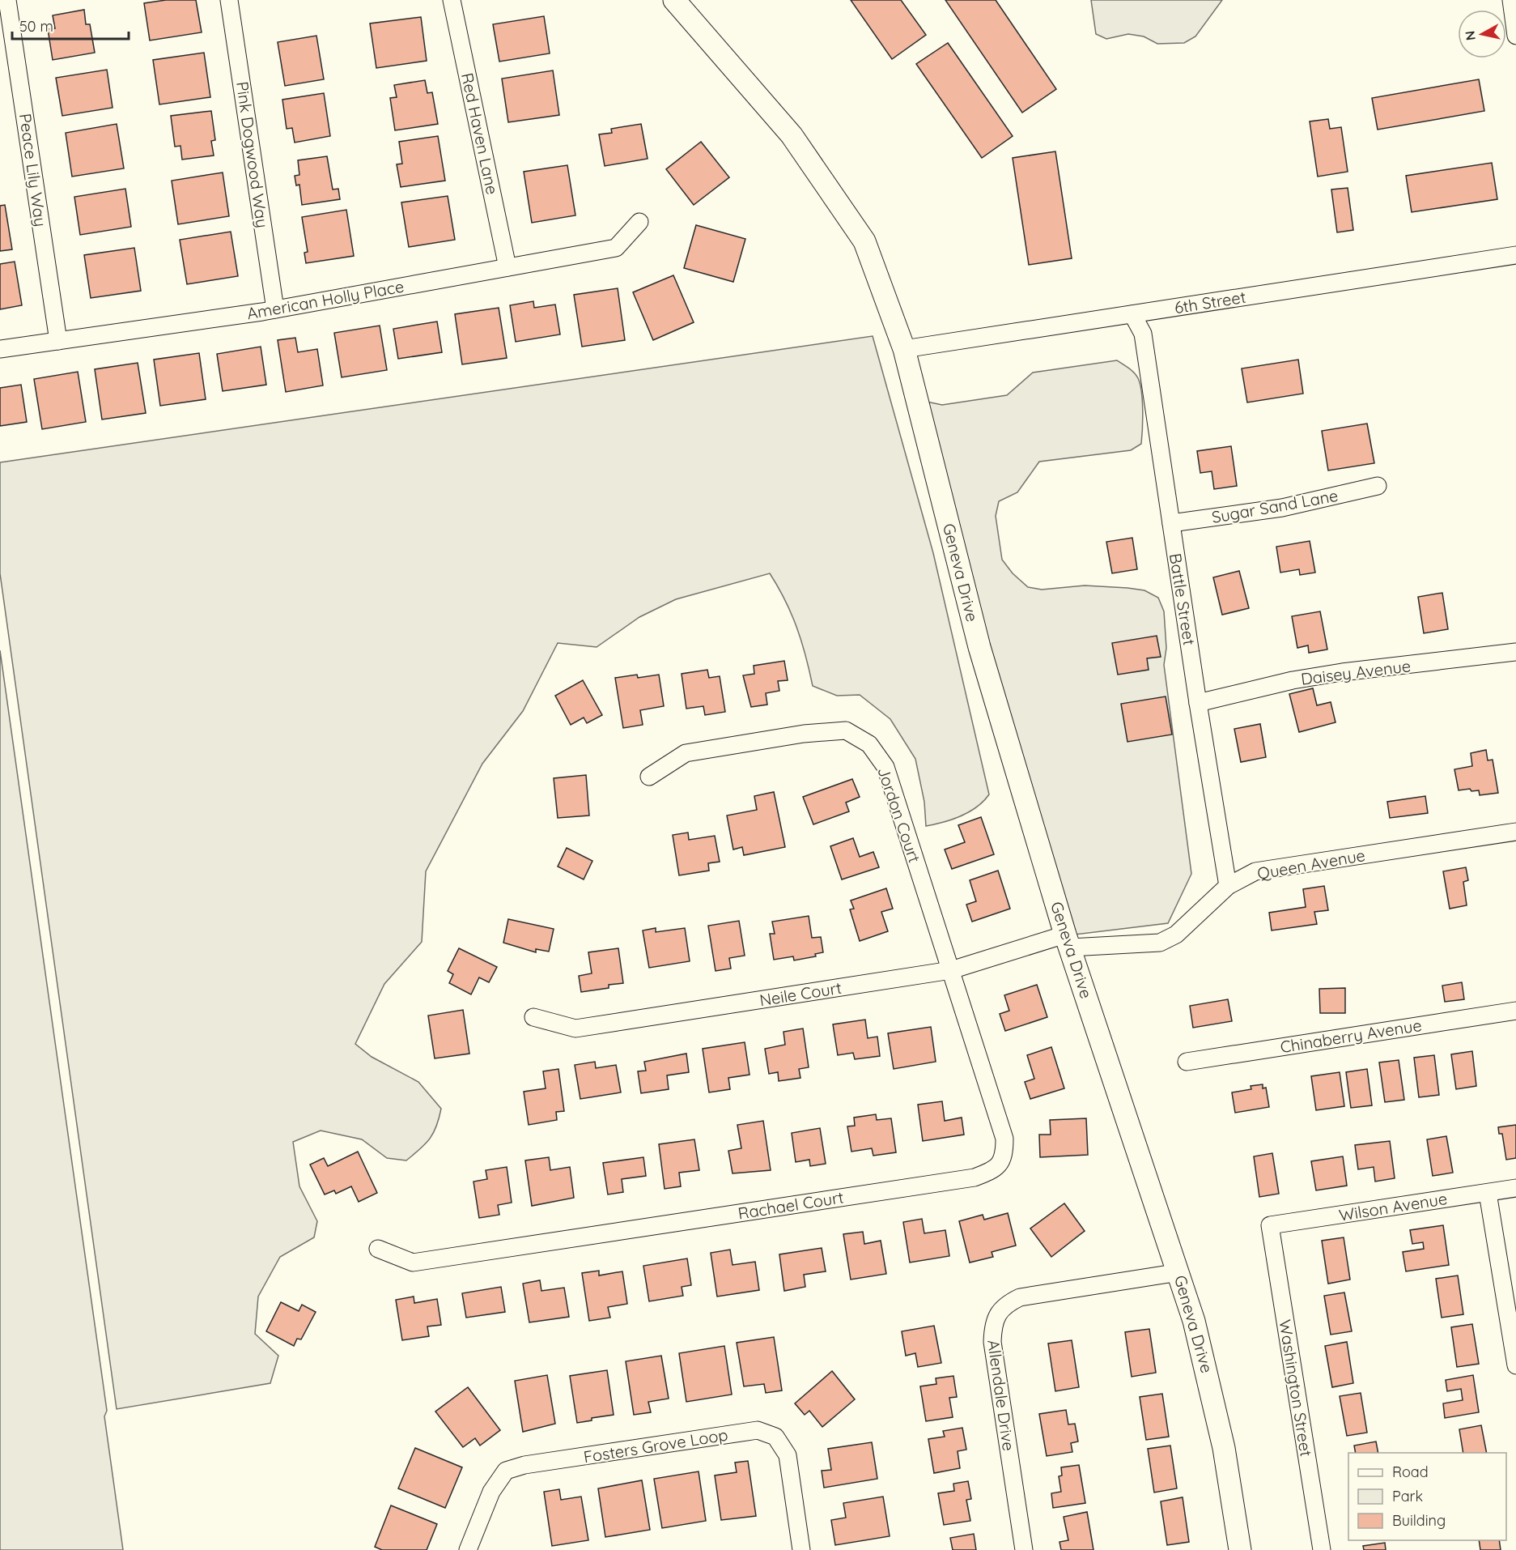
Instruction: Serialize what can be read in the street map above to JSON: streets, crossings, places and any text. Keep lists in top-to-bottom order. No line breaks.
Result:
{"streets":{"main road":["Geneva Drive"],"street":["Red Haven Lane","Pink Dogwood Way","Peace Lily Way","American Holly Place","6th Street","Sugar Sand Lane","Battle Street","Daisey Avenue","Jordon Court","Queen Avenue","Neile Court","Chinaberry Avenue","Rachael Court","Wilson Avenue","Washington Street","Allendale Drive","Fosters Grove Loop"]},"crossings":[["Red Haven Lane","American Holly Place"],["Pink Dogwood Way","American Holly Place"],["Peace Lily Way","American Holly Place"],["6th Street","Geneva Drive"],["6th Street","Battle Street"],["Sugar Sand Lane","Battle Street"],["Geneva Drive","Queen Avenue"],["Geneva Drive","Neile Court"],["Geneva Drive","Allendale Drive"],["Battle Street","Daisey Avenue"],["Battle Street","Queen Avenue"],["Jordon Court","Neile Court"],["Jordon Court","Rachael Court"],["Queen Avenue","Neile Court"],["Neile Court","Rachael Court"],["Wilson Avenue","Washington Street"]],"legend":["Road","Park","Building"],"scale_bar":"50 m","north":"left"}
